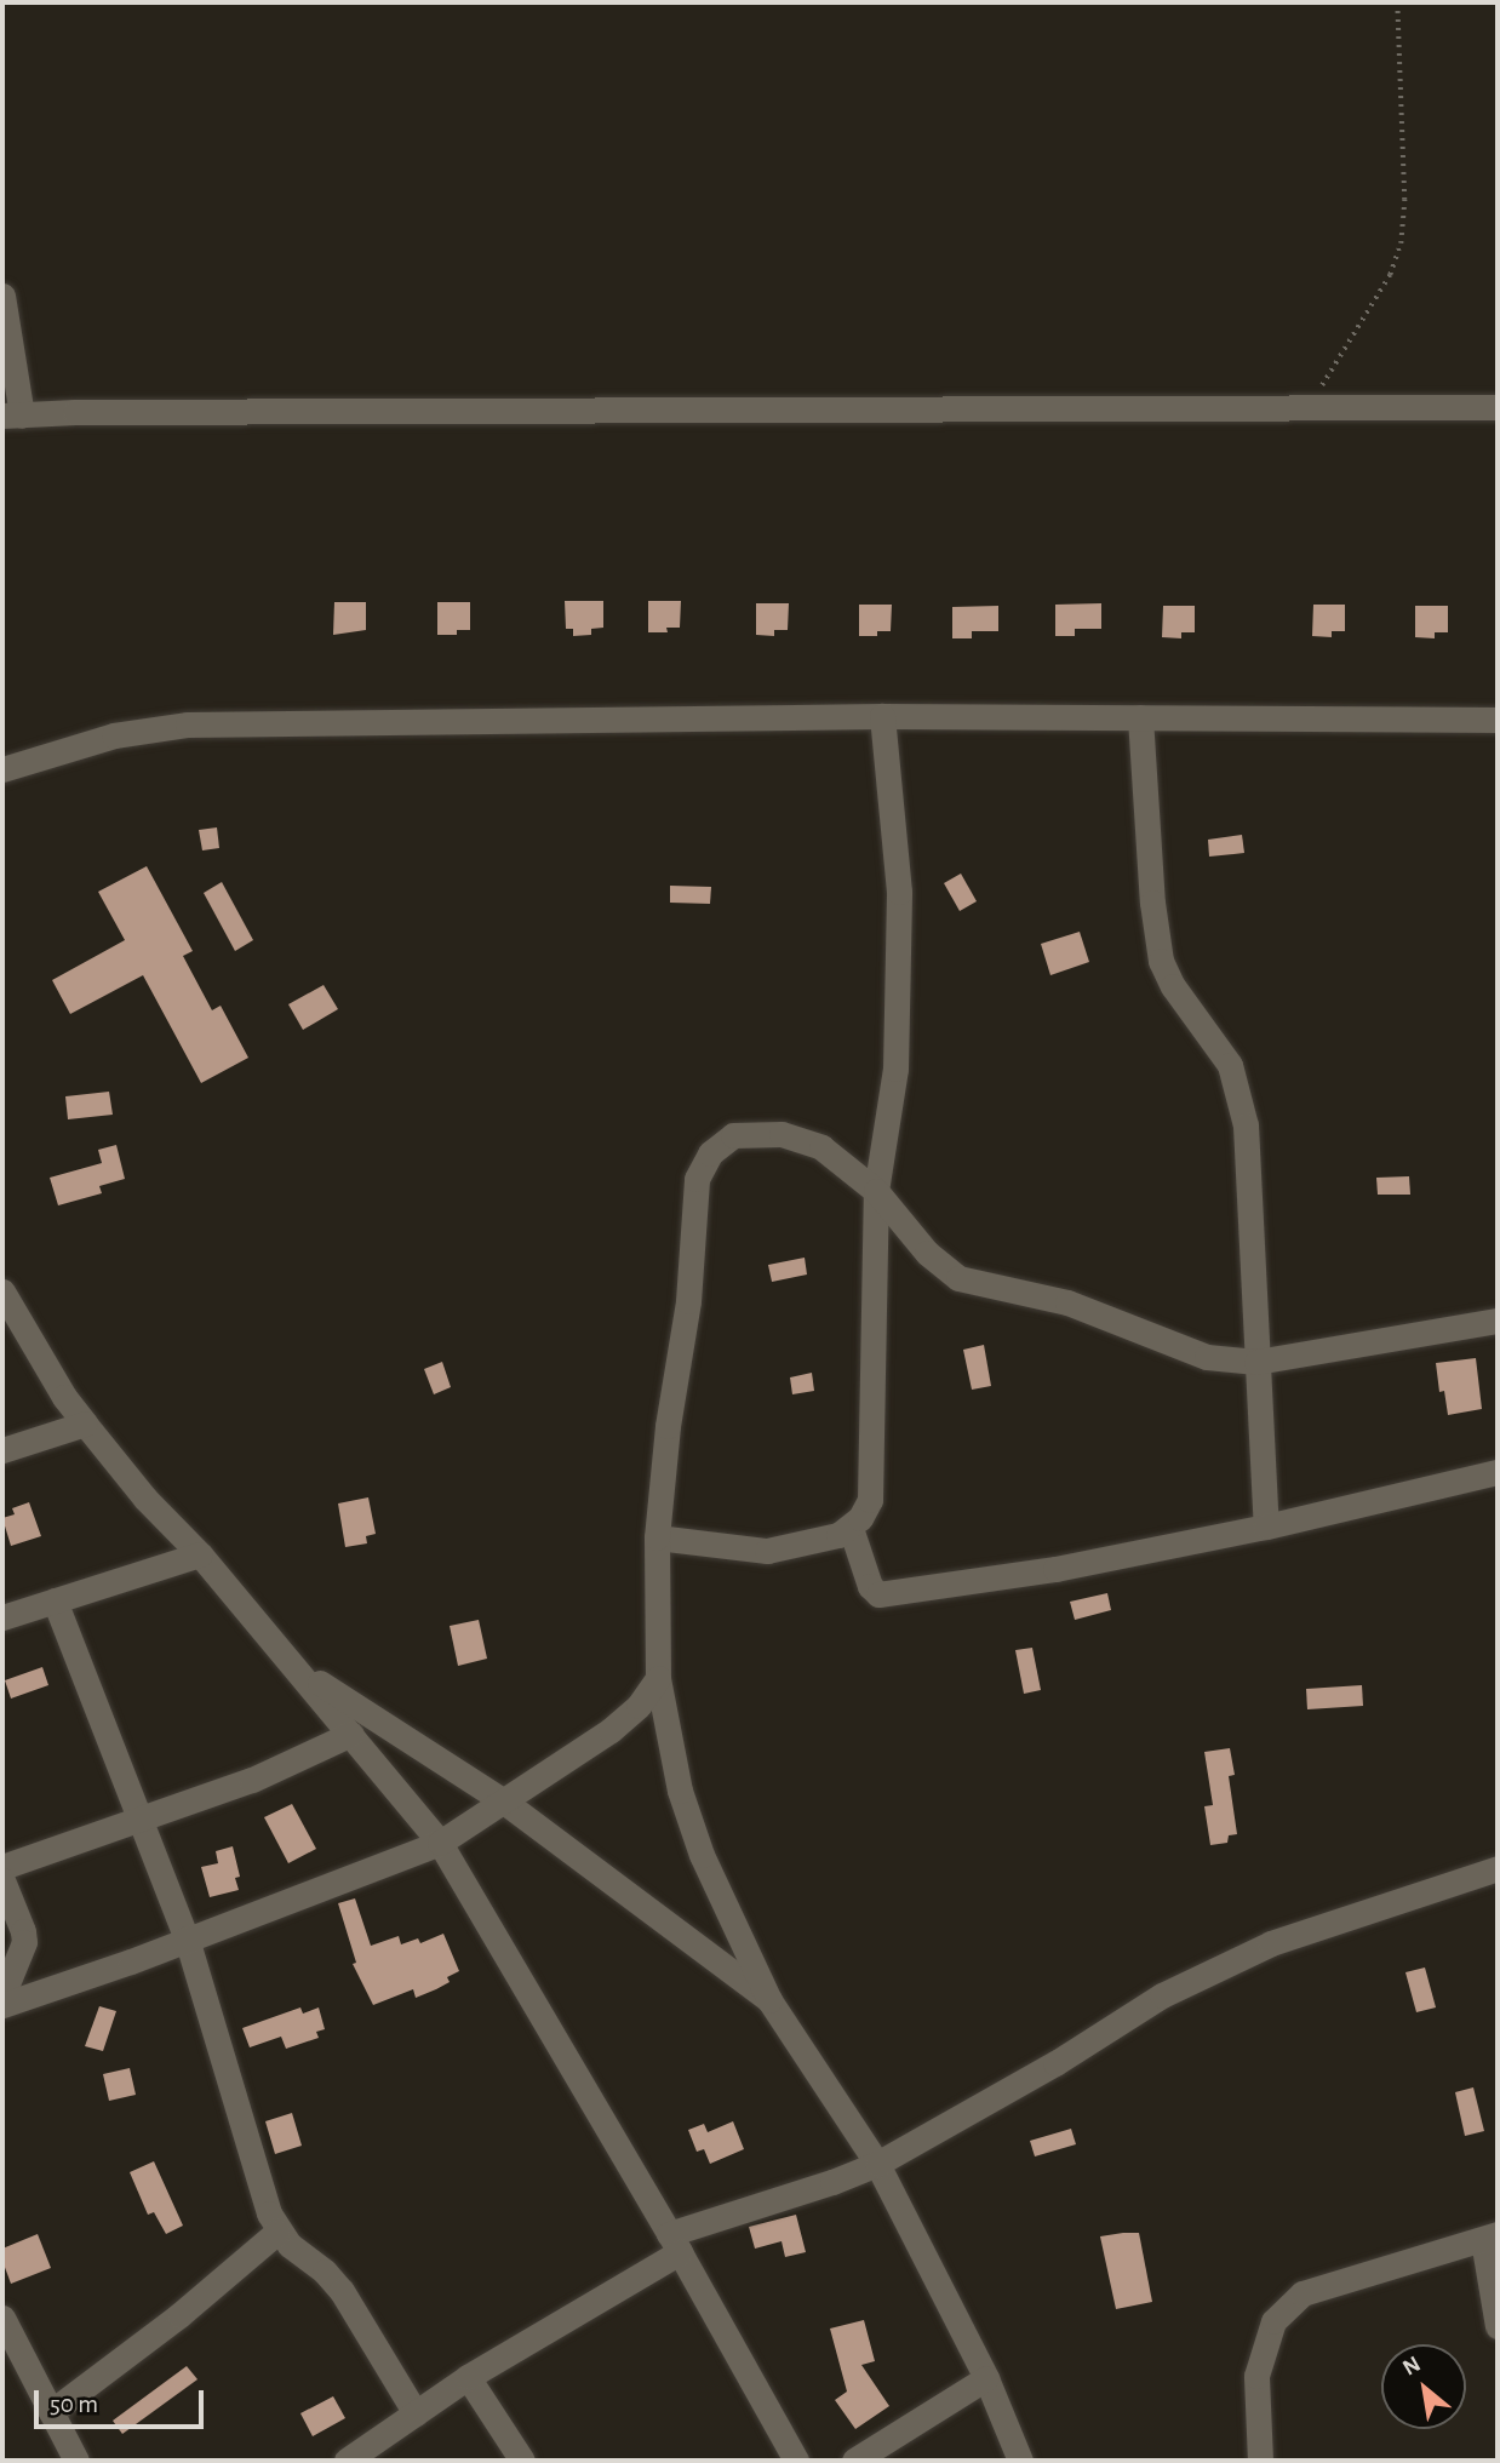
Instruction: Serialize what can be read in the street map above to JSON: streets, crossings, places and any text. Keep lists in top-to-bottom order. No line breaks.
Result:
{"scale_bar":"50 m","north":"top left"}
